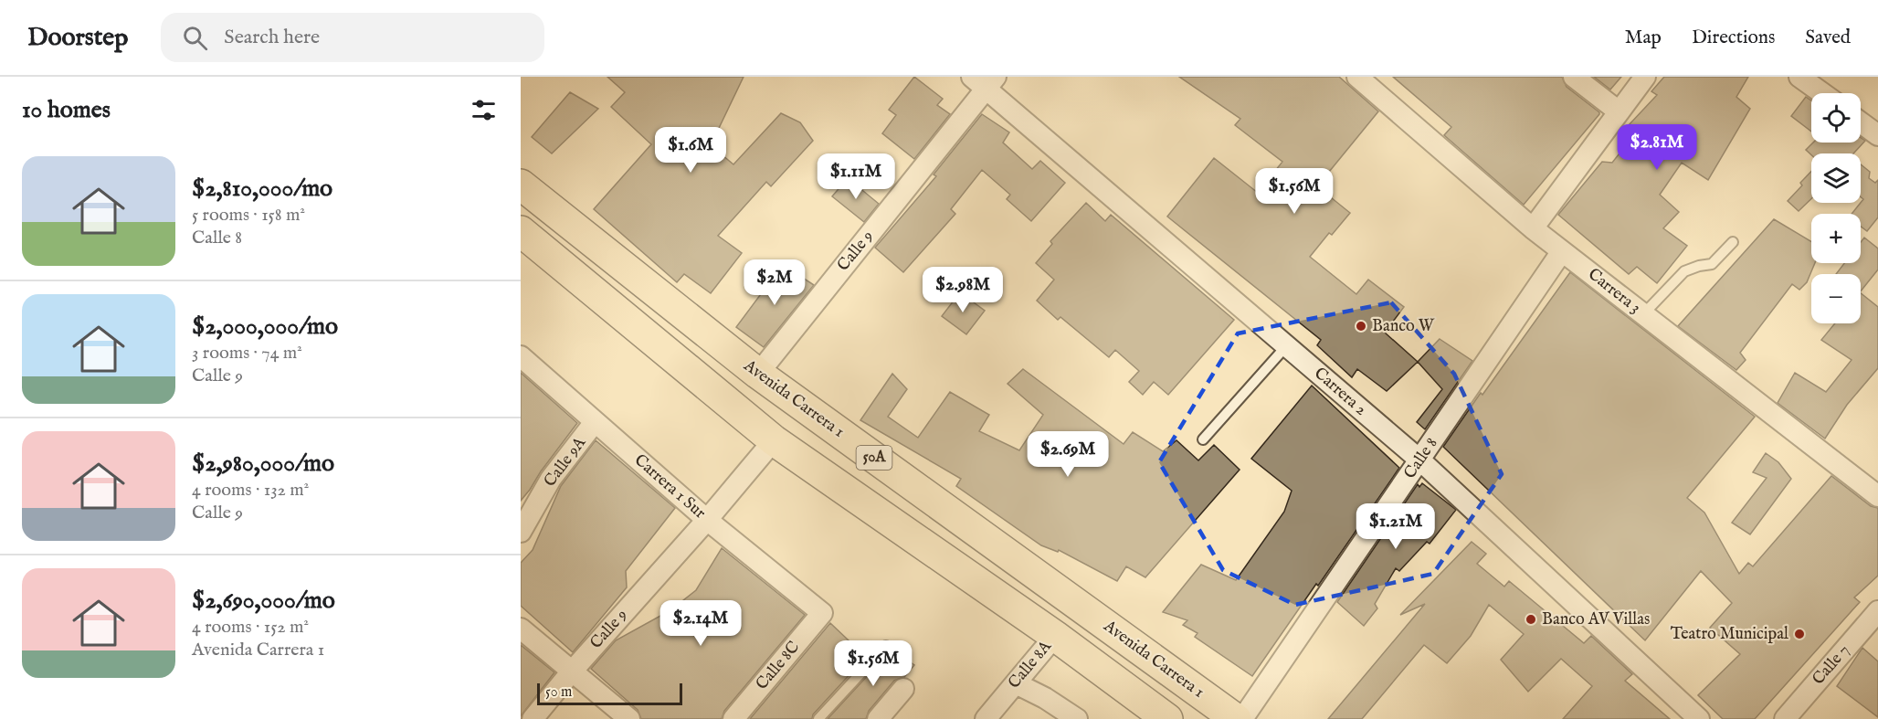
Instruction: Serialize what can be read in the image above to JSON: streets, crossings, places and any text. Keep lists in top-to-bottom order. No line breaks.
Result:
{"streets":{"main road":["Avenida Carrera 1","50A"],"street":["Calle 9","Carrera 3","Carrera 2","Calle 8","Calle 9A","Carrera 1 Sur","Calle 8A","Calle 7","Calle 8C"]},"crossings":[["Calle 9","Carrera 2"],["Calle 9","Avenida Carrera 1"],["Calle 9","50A"],["Calle 9","Carrera 1 Sur"],["Carrera 3","Calle 8"],["Carrera 2","Calle 8"],["50A","Calle 8A"],["Calle 9A","Carrera 1 Sur"],["Carrera 1 Sur","Calle 8C"]],"places":["Banco W","Banco AV Villas","Teatro Municipal"],"scale_bar":"50 m","page":{"header":"Doorstep","search":"Search here","nav":["Map","Directions","Saved"],"heading":"10 homes","map_buttons":["+","−"],"price":["$2.81M","$1.6M","$1.11M","$1.56M","$2M","$2.98M","$2.69M","$1.21M","$2.14M","$1.56M"],"list":[{"name":"$2,810,000/mo","note":"5 rooms · 158 m² · Calle 8"},{"name":"$2,000,000/mo","note":"3 rooms · 74 m² · Calle 9"},{"name":"$2,980,000/mo","note":"4 rooms · 132 m² · Calle 9"},{"name":"$2,690,000/mo","note":"4 rooms · 152 m² · Avenida Carrera 1"}],"scale":"50 m"}}
